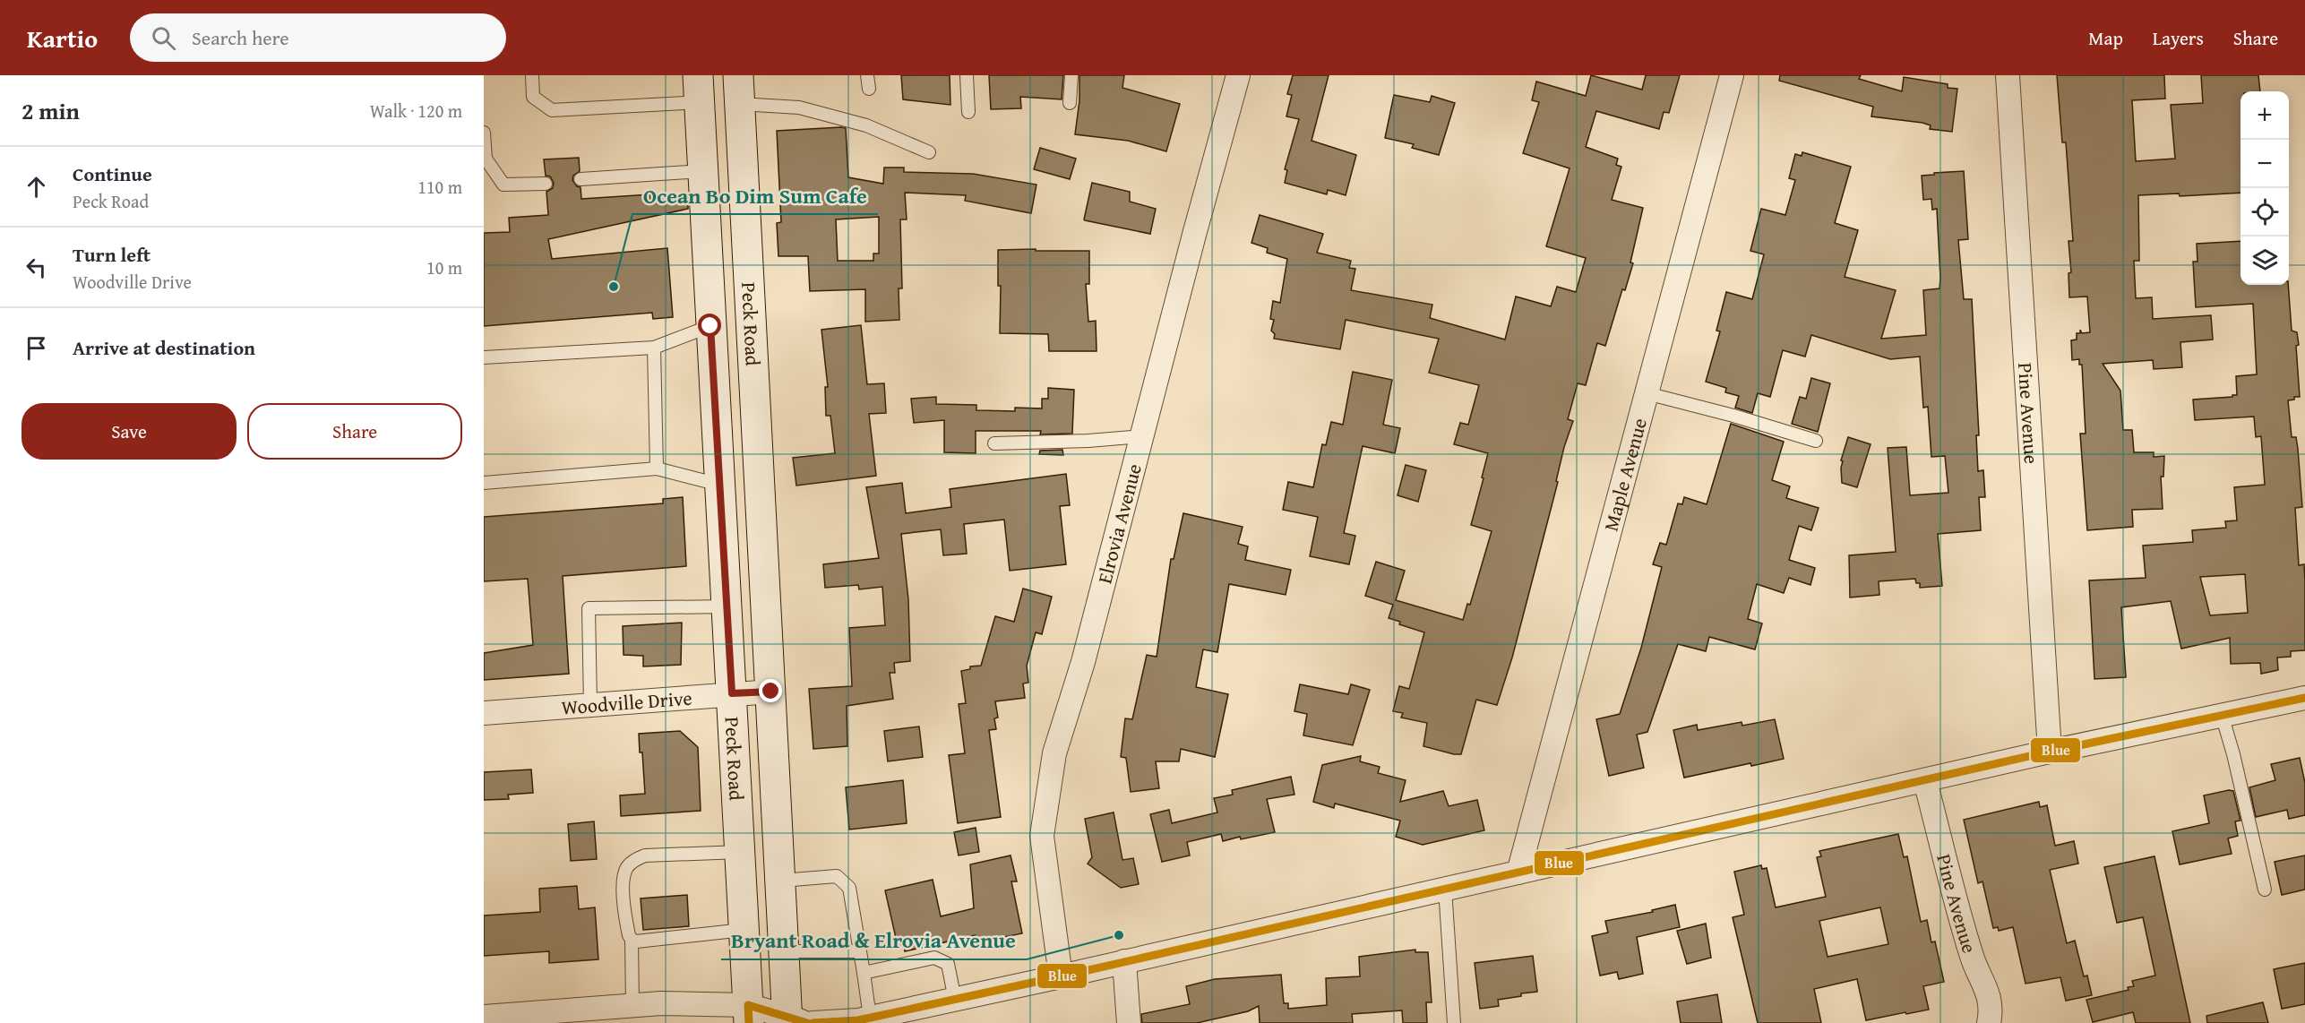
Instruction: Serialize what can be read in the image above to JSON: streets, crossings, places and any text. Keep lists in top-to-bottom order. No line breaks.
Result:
{"streets":{"main road":["Peck Road"],"street":["Pine Avenue","Maple Avenue","Elrovia Avenue","Woodville Drive"]},"crossings":[["Peck Road","Woodville Drive"]],"places":["Ocean Bo Dim Sum Cafe","Bryant Road & Elrovia Avenue"],"lines":["transit line Blue"],"page":{"header":"Kartio","search":"Search here","nav":["Map","Layers","Share"],"heading":["2 min","Walk · 120 m"],"map_buttons":["+","−"],"list":[["Continue","Peck Road","110 m"],["Turn left","Woodville Drive","10 m"],"Arrive at destination"],"buttons":["Save","Share"]}}
